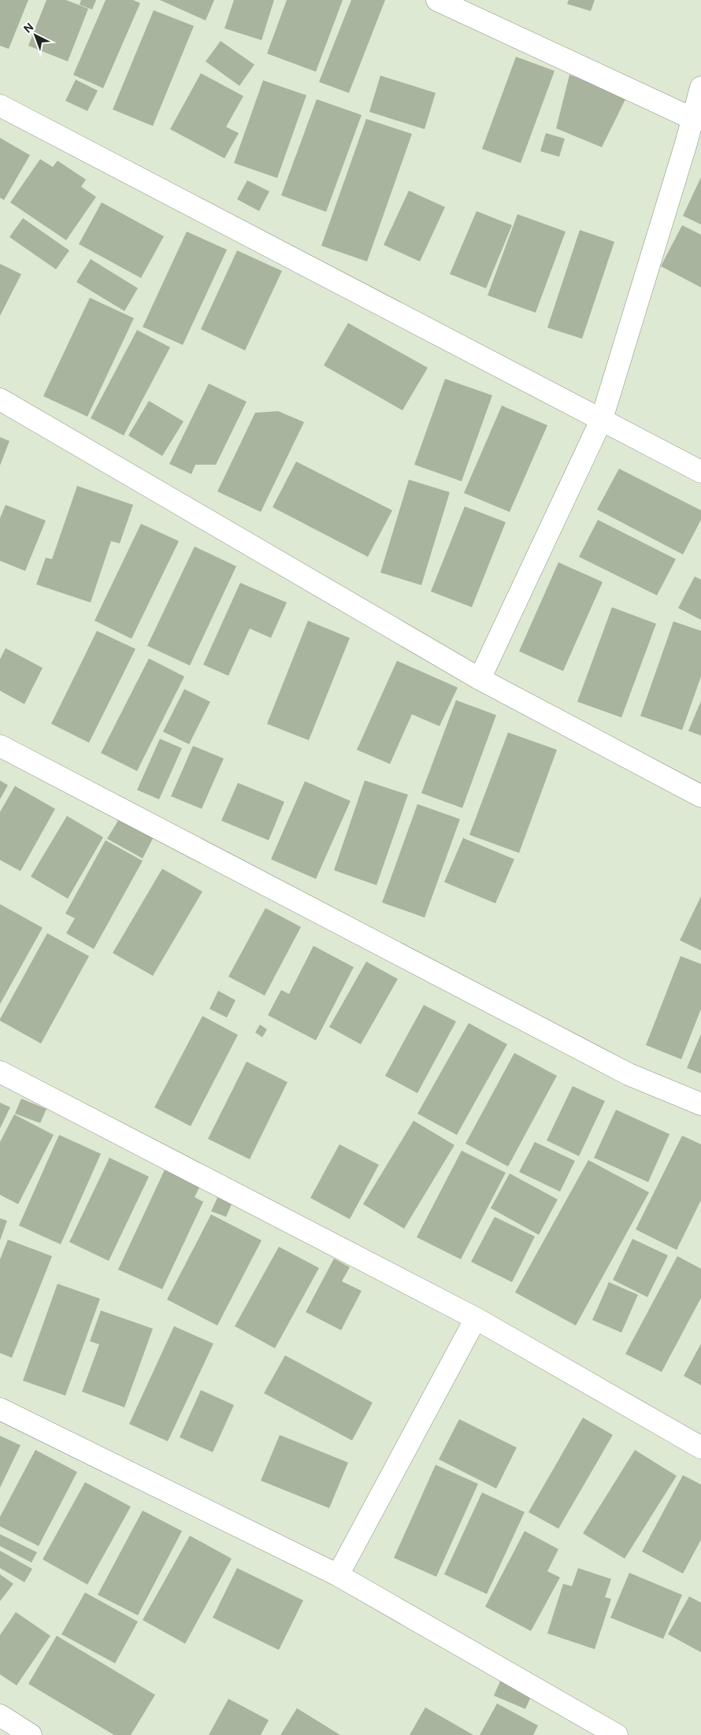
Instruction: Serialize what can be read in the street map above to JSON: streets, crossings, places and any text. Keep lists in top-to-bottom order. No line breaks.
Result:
{"north":"top left"}
